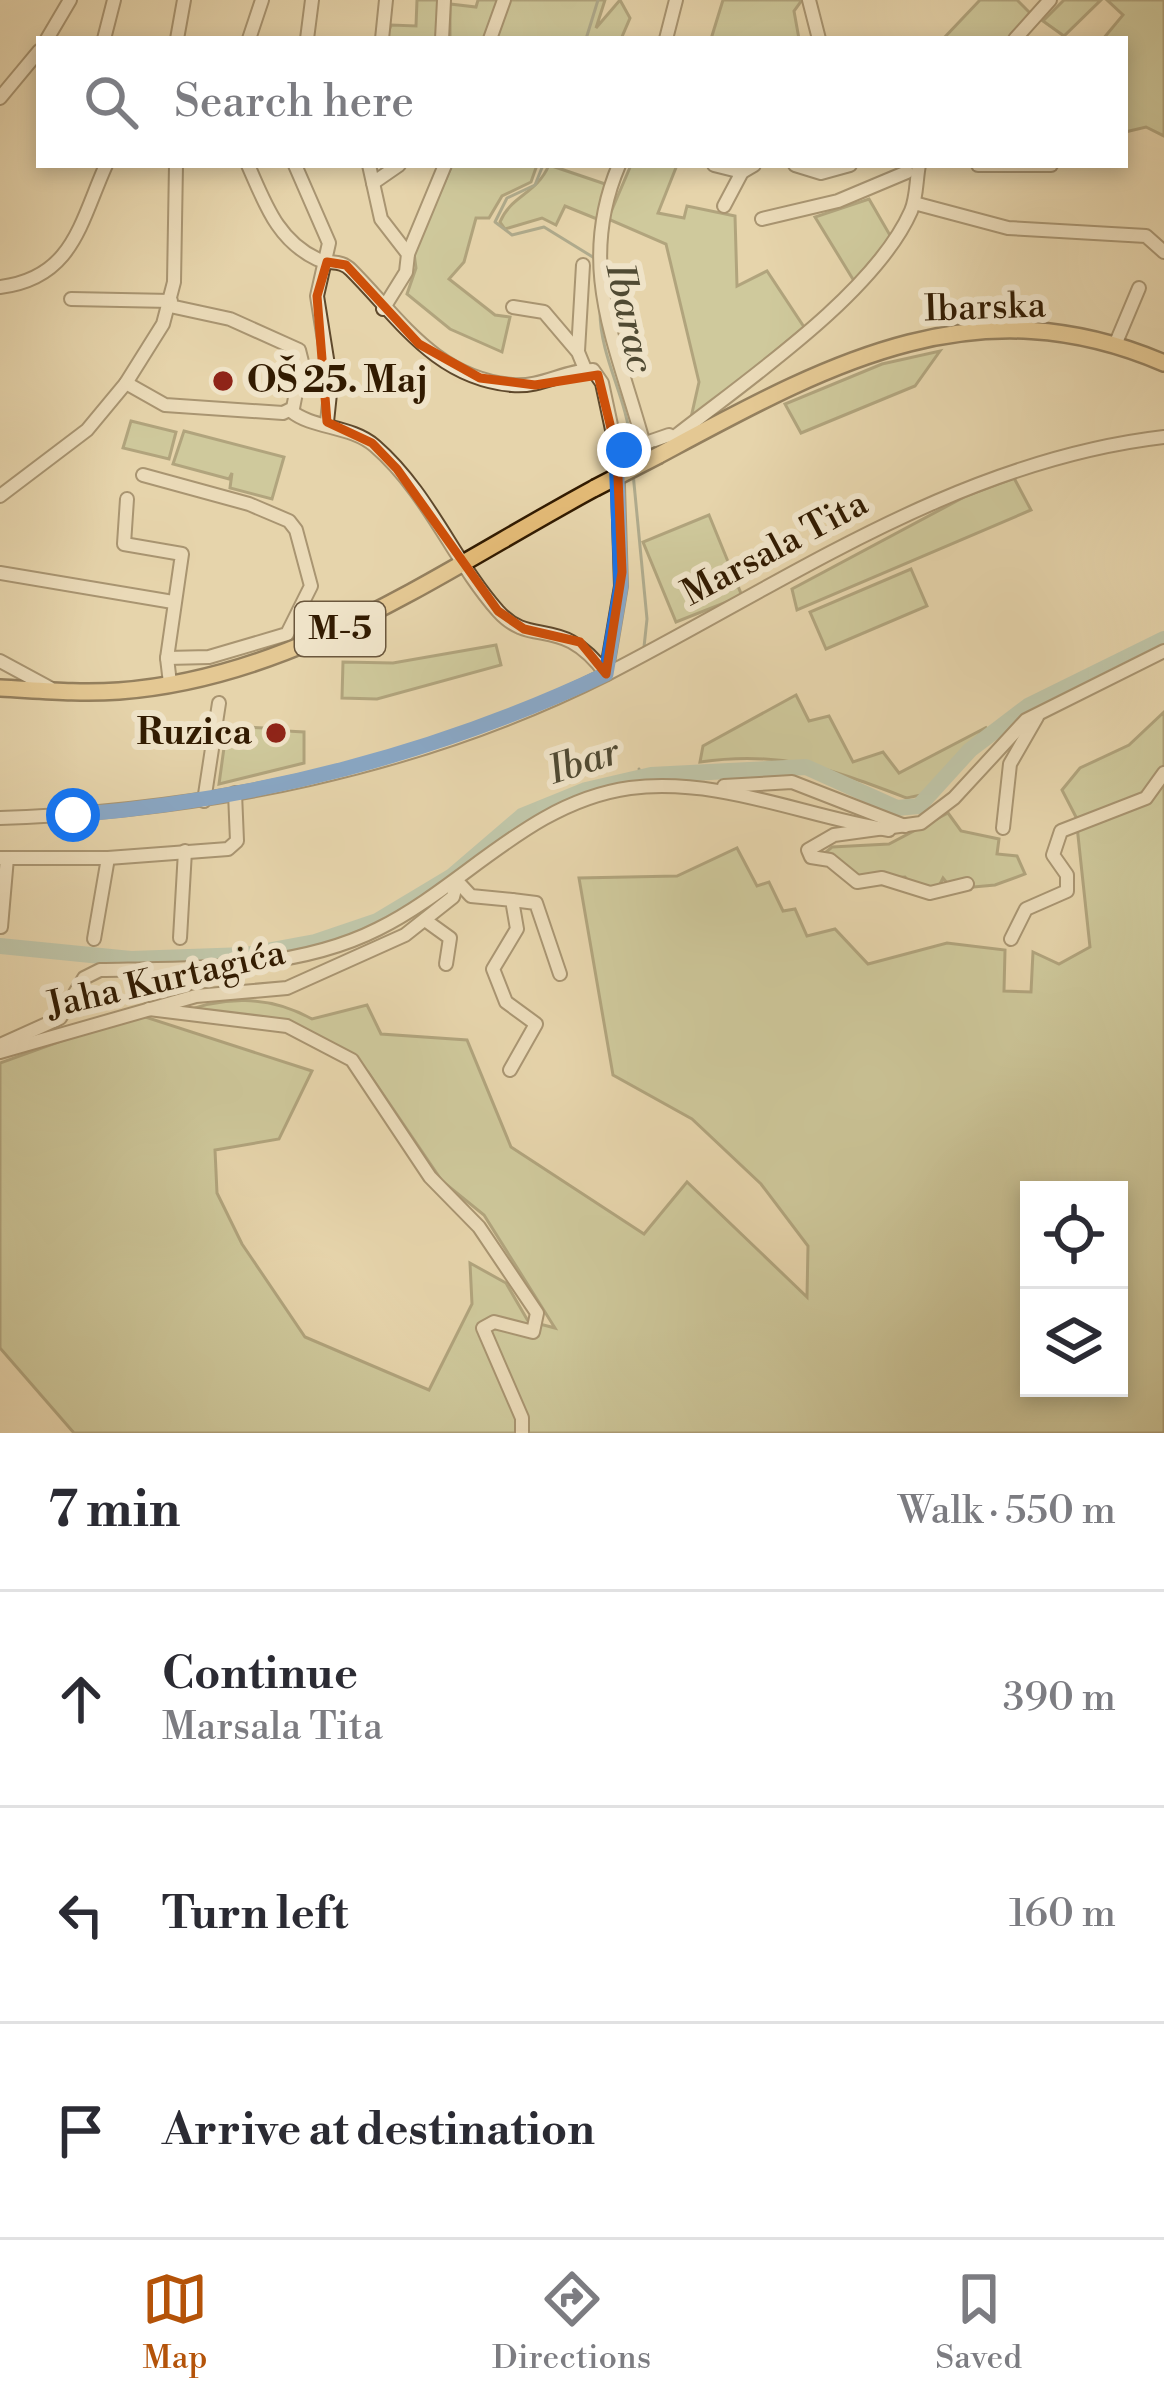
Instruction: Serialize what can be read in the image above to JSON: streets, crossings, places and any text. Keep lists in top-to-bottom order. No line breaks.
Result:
{"streets":{"main road":["Ibarska","M-5"],"street":["Marsala Tita","Jaha Kurtagića"]},"crossings":[["Ibarska","M-5"]],"water":["Ibarac","Ibar"],"places":["OŠ 25. Maj","Ruzica"],"page":{"search":"Search here","heading":["7 min","Walk · 550 m"],"list":[["Continue","Marsala Tita","390 m"],["Turn left","160 m"],"Arrive at destination"],"nav":["Map","Directions","Saved"]}}
